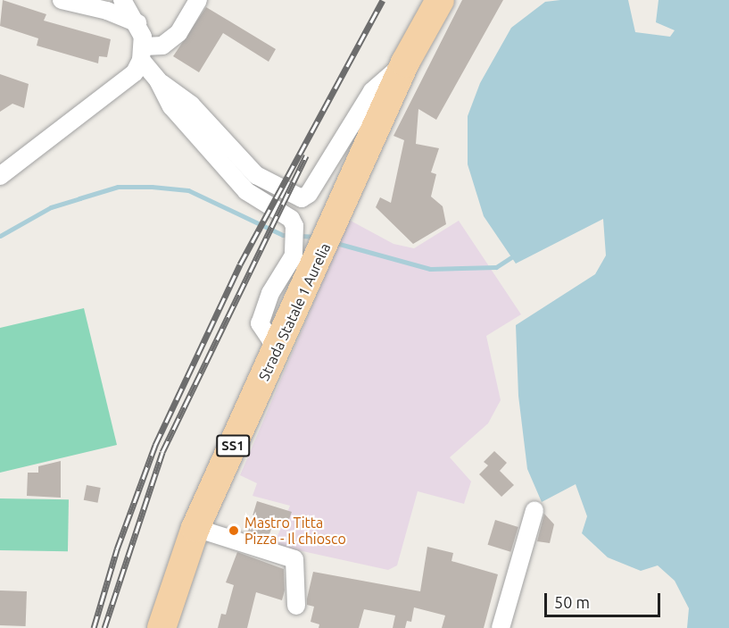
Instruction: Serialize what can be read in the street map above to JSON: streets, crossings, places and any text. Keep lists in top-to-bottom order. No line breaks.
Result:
{"streets":{"main road":["Strada Statale 1 Aurelia","SS1"]},"places":["Mastro Titta Pizza - Il chiosco"],"scale_bar":"50 m"}
